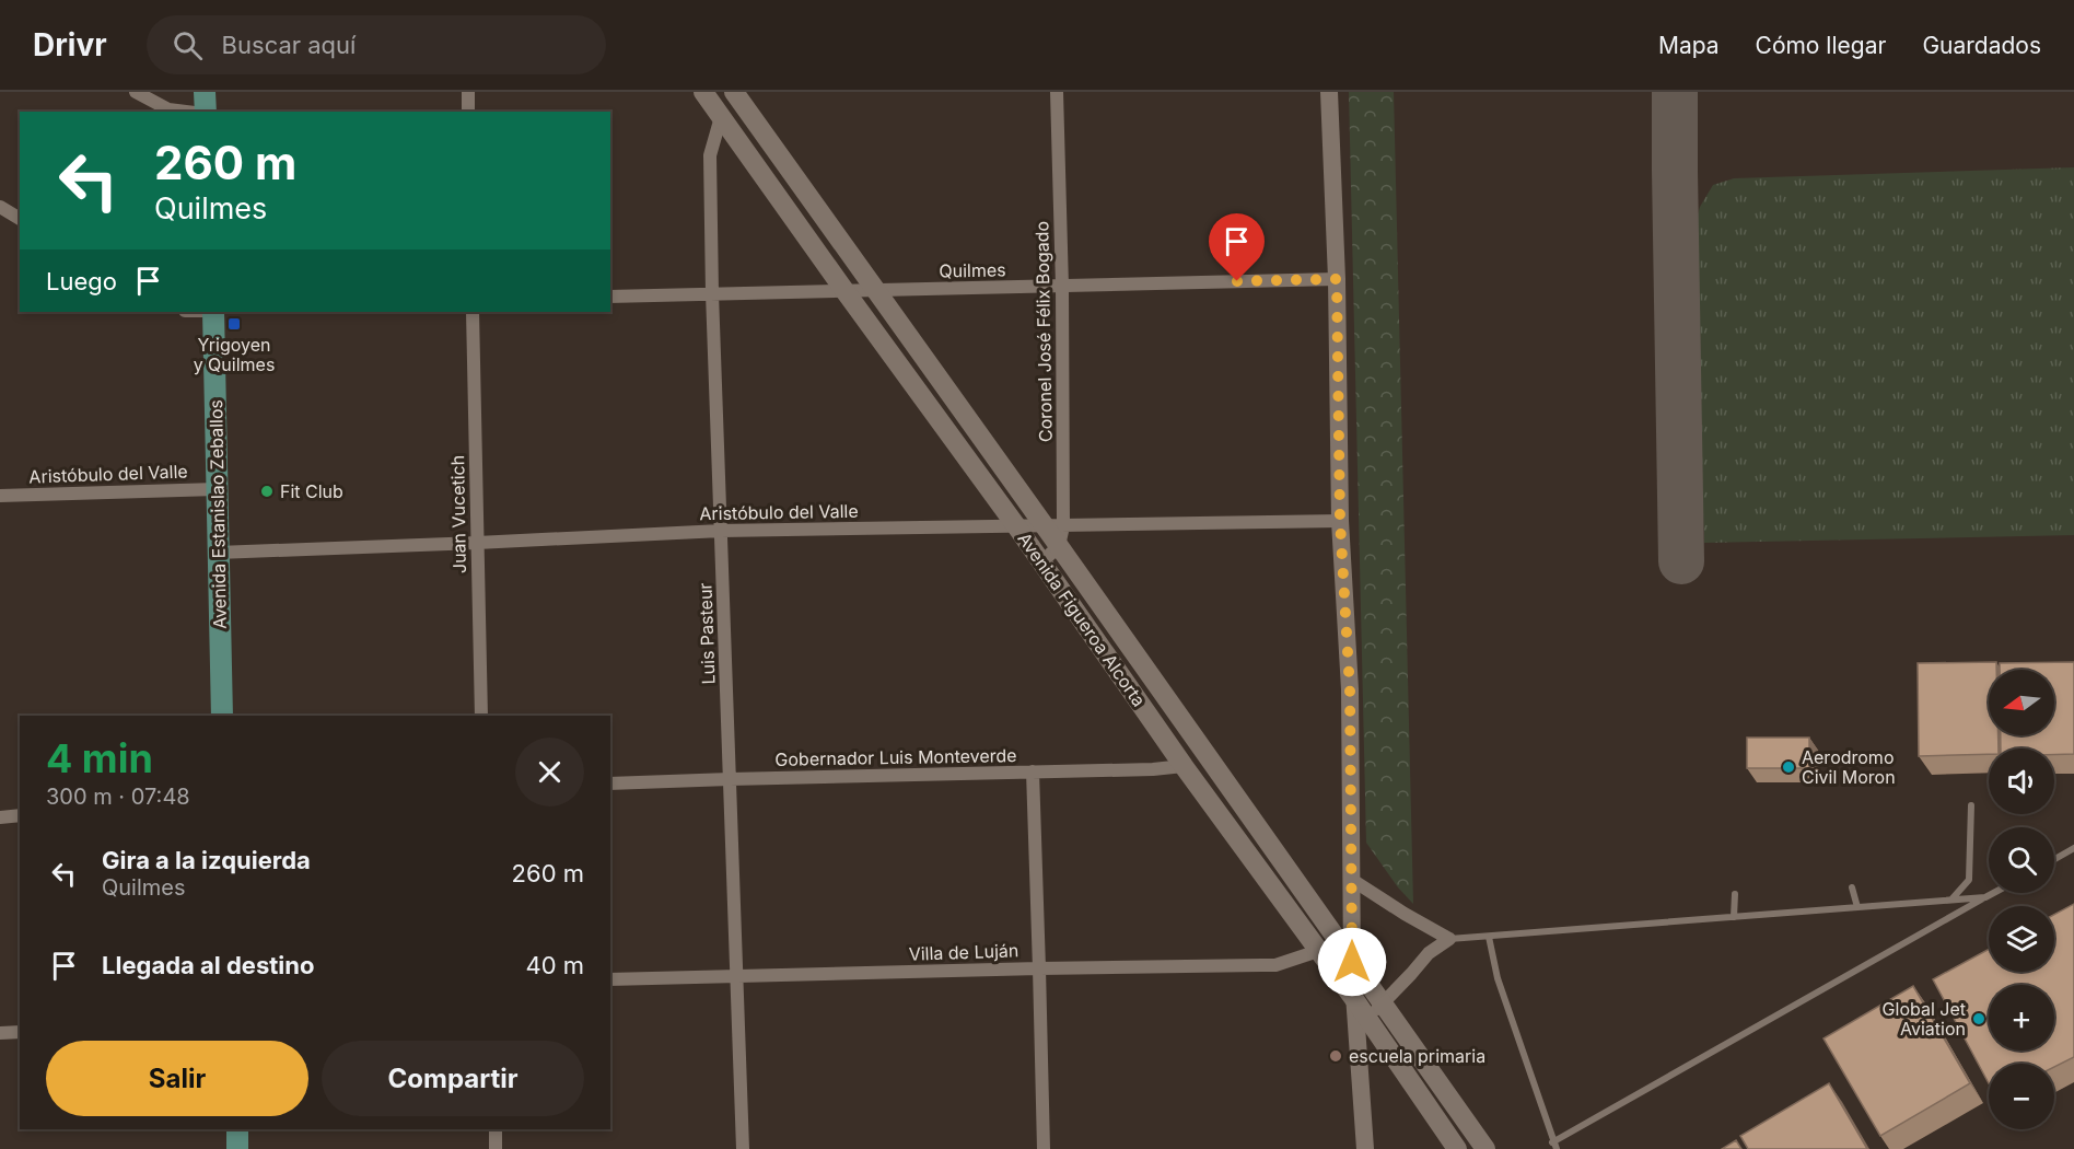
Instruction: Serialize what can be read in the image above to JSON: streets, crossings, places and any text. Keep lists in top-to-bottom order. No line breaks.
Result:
{"streets":{"main road":["Avenida Estanislao Zeballos","Avenida Figueroa Alcorta"],"street":["Quilmes","Coronel José Félix Bogado","Aristóbulo del Valle","Juan Vucetich","Luis Pasteur","Gobernador Luis Monteverde","Villa de Luján"]},"crossings":[["Quilmes","Coronel José Félix Bogado"],["Quilmes","Avenida Figueroa Alcorta"],["Quilmes","Luis Pasteur"],["Coronel José Félix Bogado","Avenida Figueroa Alcorta"],["Aristóbulo del Valle","Avenida Estanislao Zeballos"],["Aristóbulo del Valle","Juan Vucetich"],["Aristóbulo del Valle","Avenida Figueroa Alcorta"],["Aristóbulo del Valle","Luis Pasteur"],["Avenida Figueroa Alcorta","Luis Pasteur"],["Avenida Figueroa Alcorta","Gobernador Luis Monteverde"],["Avenida Figueroa Alcorta","Villa de Luján"],["Luis Pasteur","Gobernador Luis Monteverde"],["Luis Pasteur","Villa de Luján"]],"places":{"transit":["Yrigoyen y Quilmes"],"other":["Fit Club","Aerodromo Civil Moron","Global Jet Aviation","escuela primaria"]},"north":"left","page":{"header":"Drivr","search":"Buscar aquí","nav":["Mapa","Cómo llegar","Guardados"],"turn":["260 m","Quilmes"],"then":"Luego","map_buttons":["+","−"],"heading":["4 min","300 m · 07:48"],"list":[{"name":"Gira a la izquierda","note":"Quilmes","value":"260 m"},{"name":"Llegada al destino","value":"40 m"}],"buttons":["Salir","Compartir"]}}
